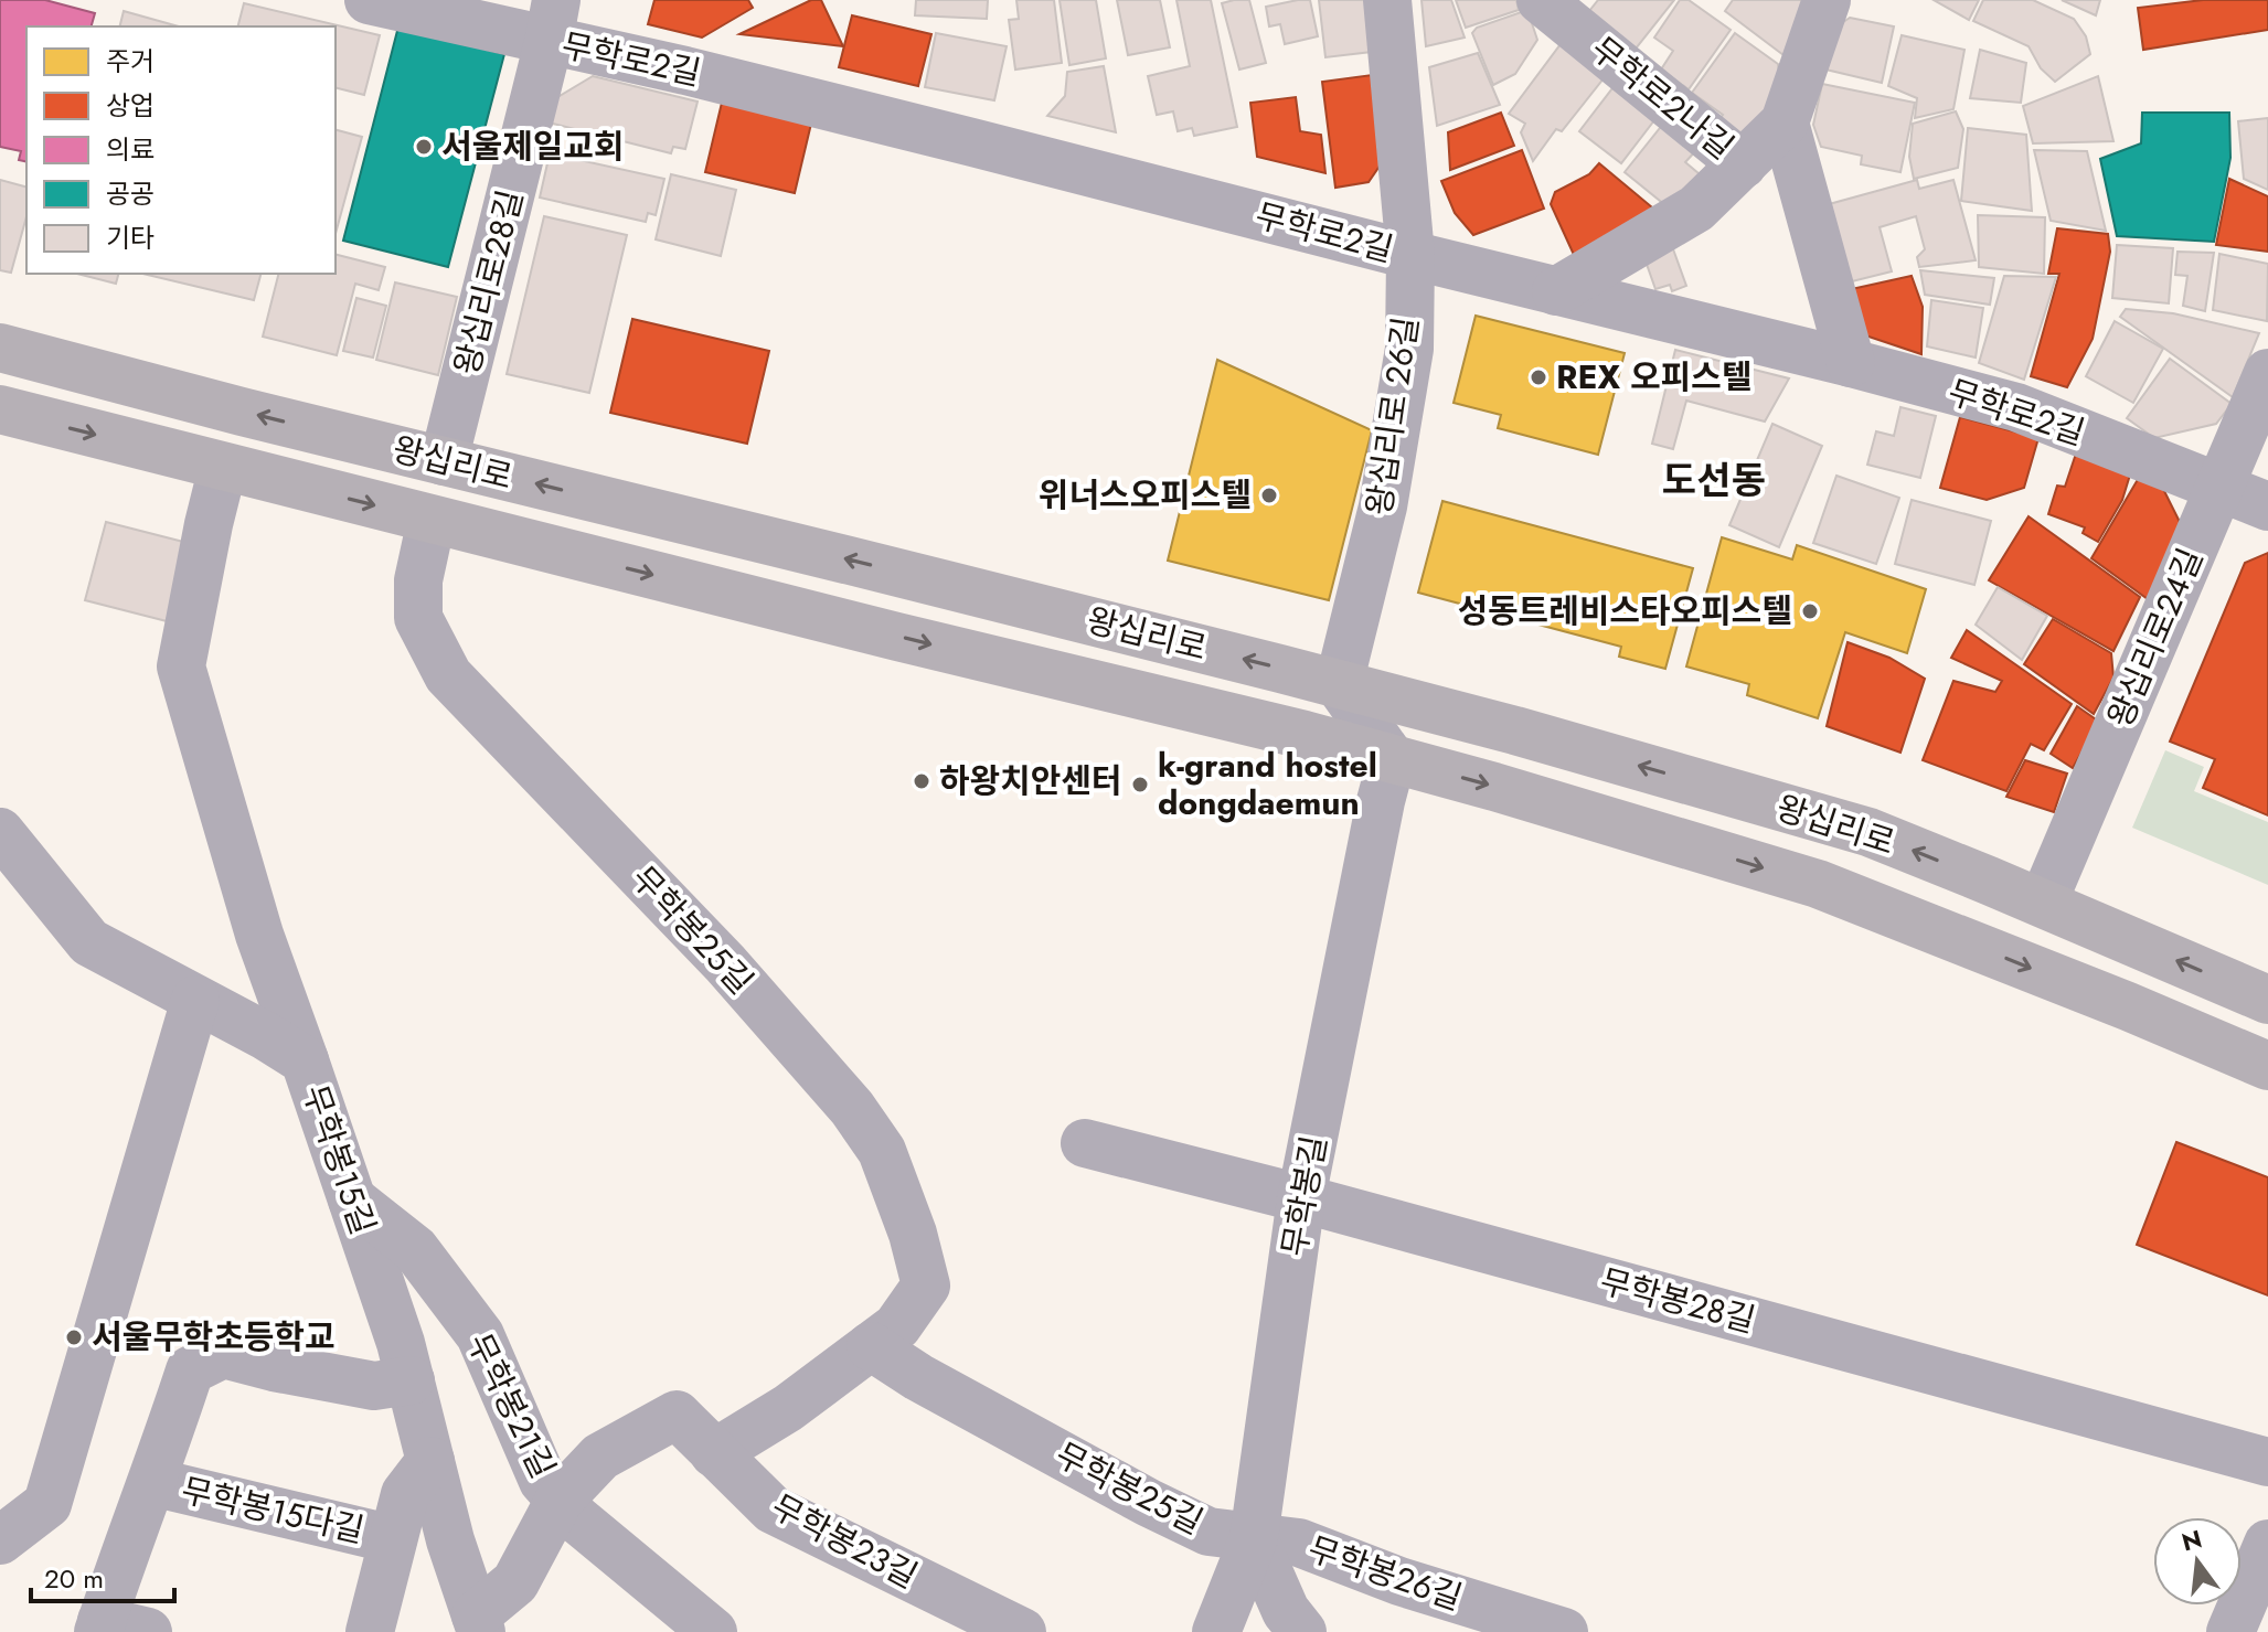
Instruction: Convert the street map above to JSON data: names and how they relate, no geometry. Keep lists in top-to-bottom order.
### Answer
{
  "streets": {
    "main road": ["왕십리로"],
    "street": [
      "무학로2길",
      "무학로2나길",
      "왕십리로28길",
      "왕십리로 26길",
      "왕십리로24길",
      "무학봉25길",
      "무학봉15길",
      "무학봉길",
      "무학봉28길",
      "무학봉21길",
      "무학봉15다길",
      "무학봉23길",
      "무학봉26길"
    ]
  },
  "crossings": [
    ["무학로2길", "무학로2나길"],
    ["무학로2길", "왕십리로28길"],
    ["무학로2길", "왕십리로 26길"],
    ["무학로2길", "왕십리로24길"],
    ["왕십리로28길", "왕십리로"],
    ["왕십리로 26길", "왕십리로"],
    ["왕십리로", "왕십리로24길"],
    ["왕십리로", "무학봉25길"],
    ["왕십리로", "무학봉길"],
    ["무학봉25길", "무학봉길"],
    ["무학봉25길", "무학봉23길"],
    ["무학봉25길", "무학봉26길"],
    ["무학봉15길", "무학봉21길"],
    ["무학봉15길", "무학봉15다길"],
    ["무학봉길", "무학봉28길"],
    ["무학봉길", "무학봉26길"],
    ["무학봉21길", "무학봉23길"]
  ],
  "districts": ["도선동"],
  "places": [
    "서울제일교회",
    "REX 오피스텔",
    "위너스오피스텔",
    "성동트레비스타오피스텔",
    "하왕치안센터",
    "k-grand hostel dongdaemun",
    "서울무학초등학교"
  ],
  "legend": [
    "주거",
    "상업",
    "의료",
    "공공",
    "기타"
  ],
  "scale_bar": "20 m",
  "north": "top"
}
